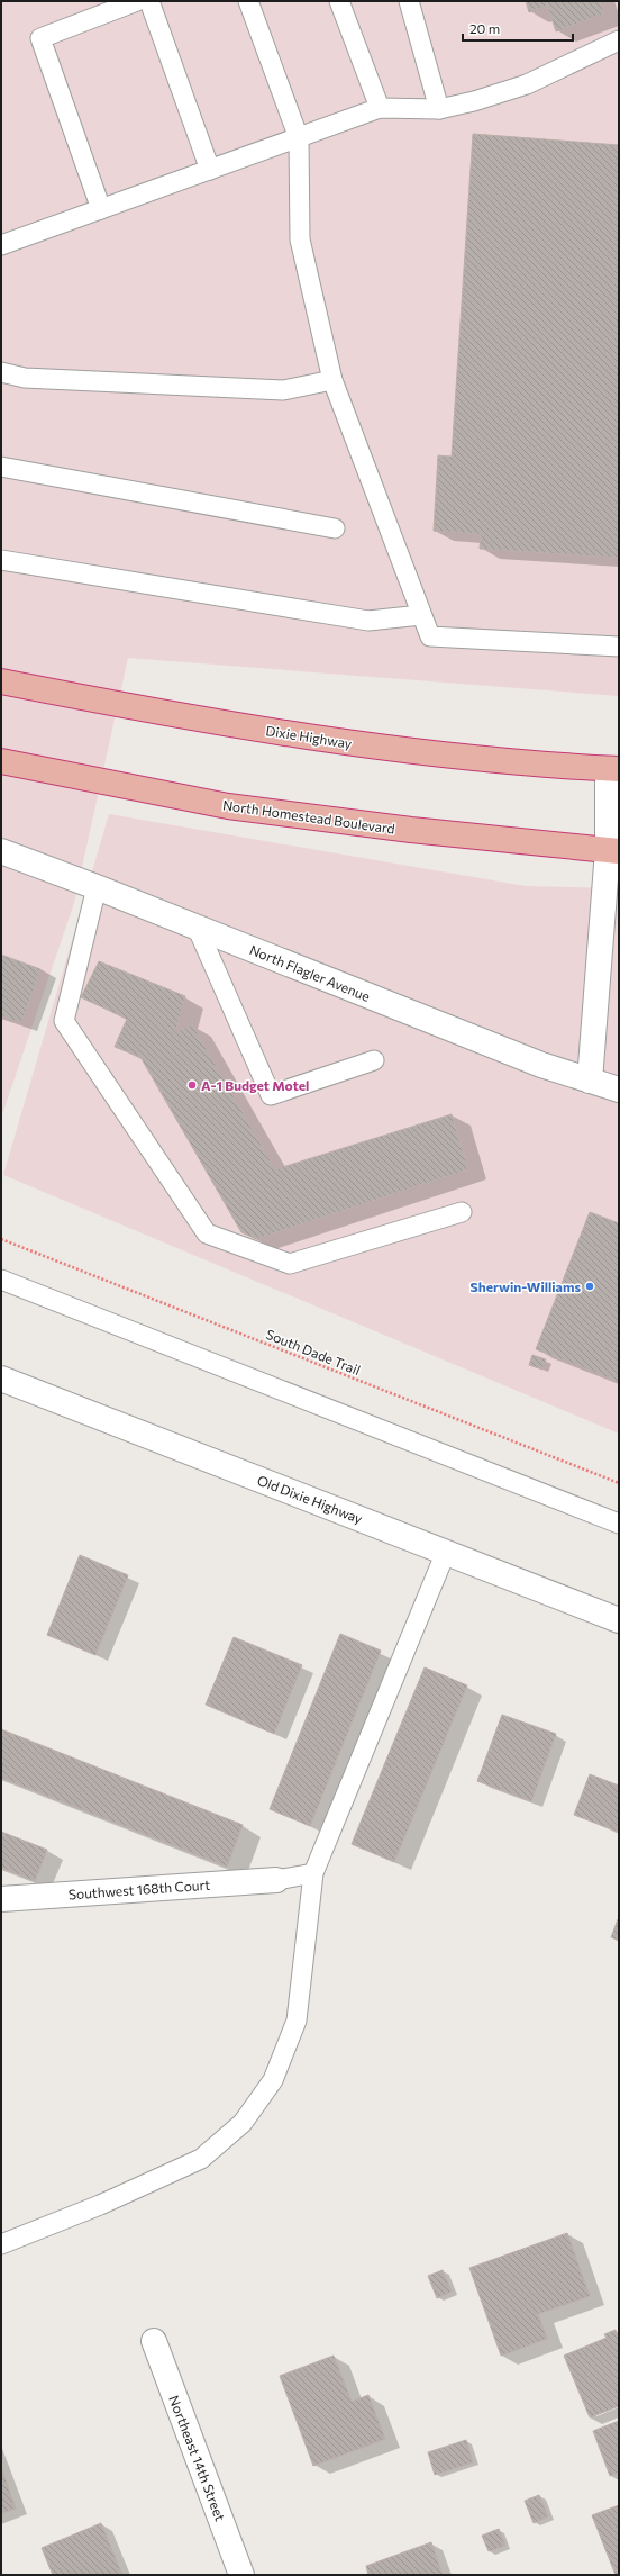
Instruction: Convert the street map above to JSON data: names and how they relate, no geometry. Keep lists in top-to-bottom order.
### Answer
{
  "streets": {
    "highway": ["Dixie Highway", "North Homestead Boulevard"],
    "street": [
      "North Flagler Avenue",
      "Old Dixie Highway",
      "Southwest 168th Court",
      "Northeast 14th Street"
    ],
    "path": ["South Dade Trail"]
  },
  "places": ["A-1 Budget Motel", "Sherwin-Williams"],
  "scale_bar": "20 m"
}
